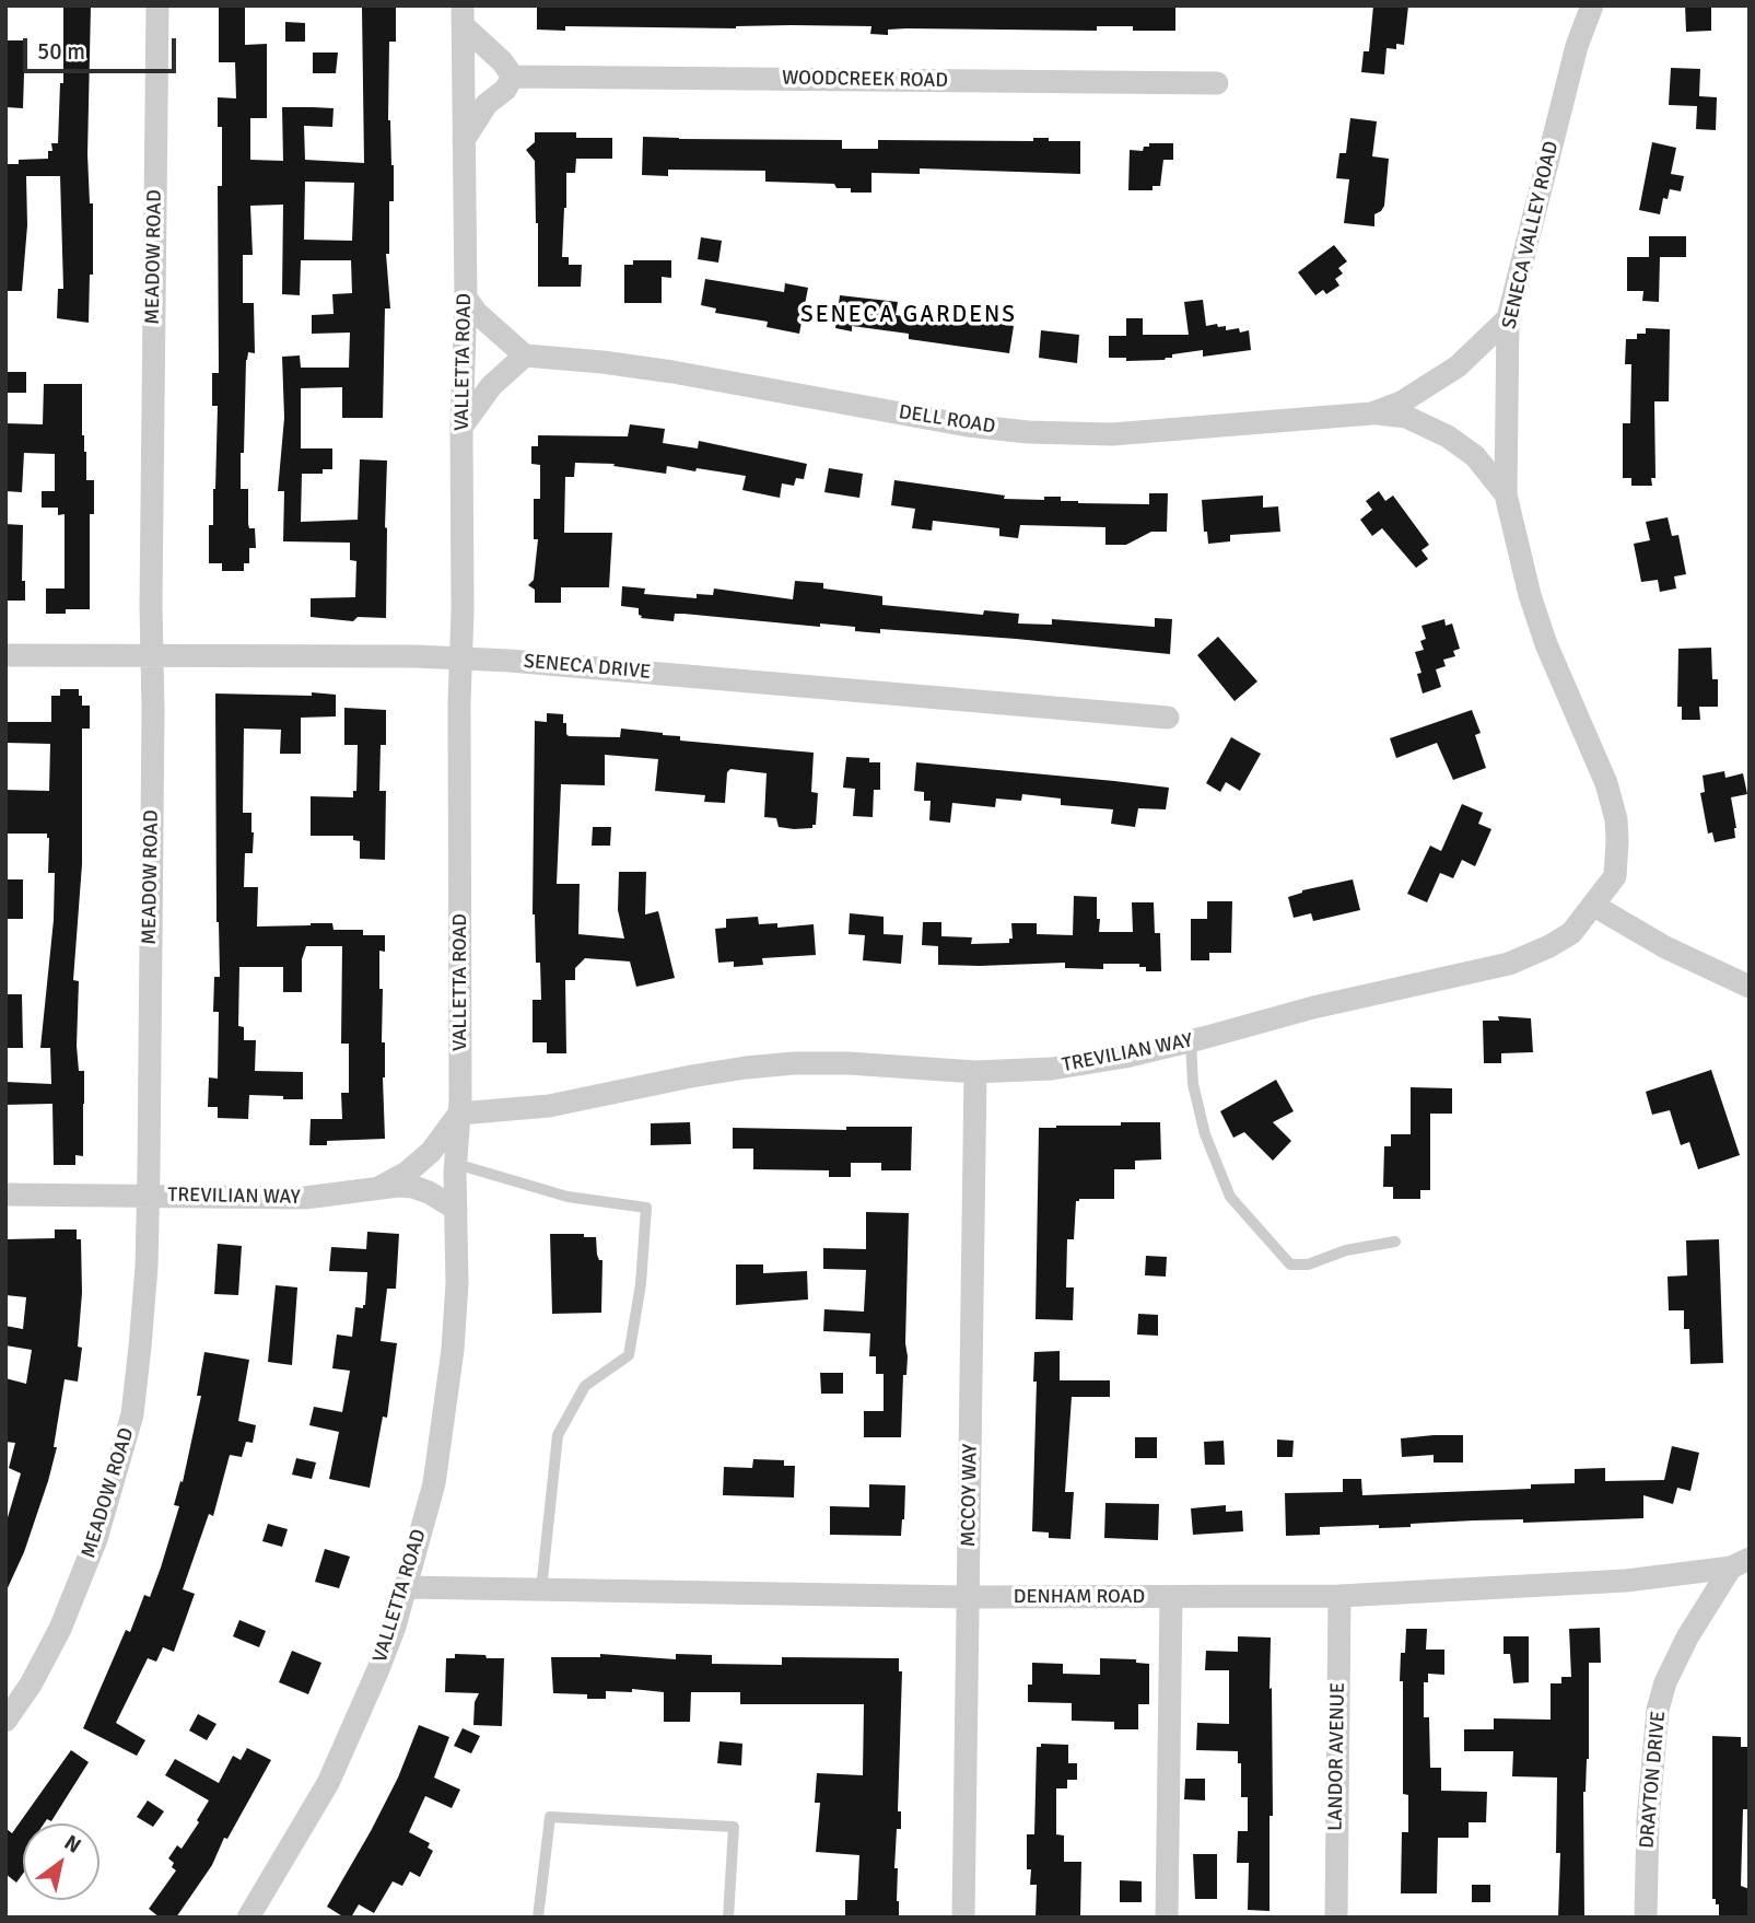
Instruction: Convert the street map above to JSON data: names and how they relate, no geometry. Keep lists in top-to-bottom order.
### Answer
{
  "streets": {
    "street": [
      "WOODCREEK ROAD",
      "SENECA VALLEY ROAD",
      "MEADOW ROAD",
      "VALLETTA ROAD",
      "DELL ROAD",
      "SENECA DRIVE",
      "TREVILIAN WAY",
      "MCCOY WAY",
      "DENHAM ROAD",
      "LANDOR AVENUE",
      "DRAYTON DRIVE"
    ]
  },
  "crossings": [
    ["SENECA VALLEY ROAD", "DELL ROAD"],
    ["SENECA VALLEY ROAD", "TREVILIAN WAY"],
    ["MEADOW ROAD", "SENECA DRIVE"],
    ["MEADOW ROAD", "TREVILIAN WAY"],
    ["VALLETTA ROAD", "SENECA DRIVE"],
    ["VALLETTA ROAD", "TREVILIAN WAY"],
    ["VALLETTA ROAD", "DENHAM ROAD"],
    ["TREVILIAN WAY", "MCCOY WAY"],
    ["MCCOY WAY", "DENHAM ROAD"],
    ["DENHAM ROAD", "LANDOR AVENUE"],
    ["DENHAM ROAD", "DRAYTON DRIVE"]
  ],
  "districts": ["SENECA GARDENS"],
  "scale_bar": "50 m",
  "north": "top right"
}
